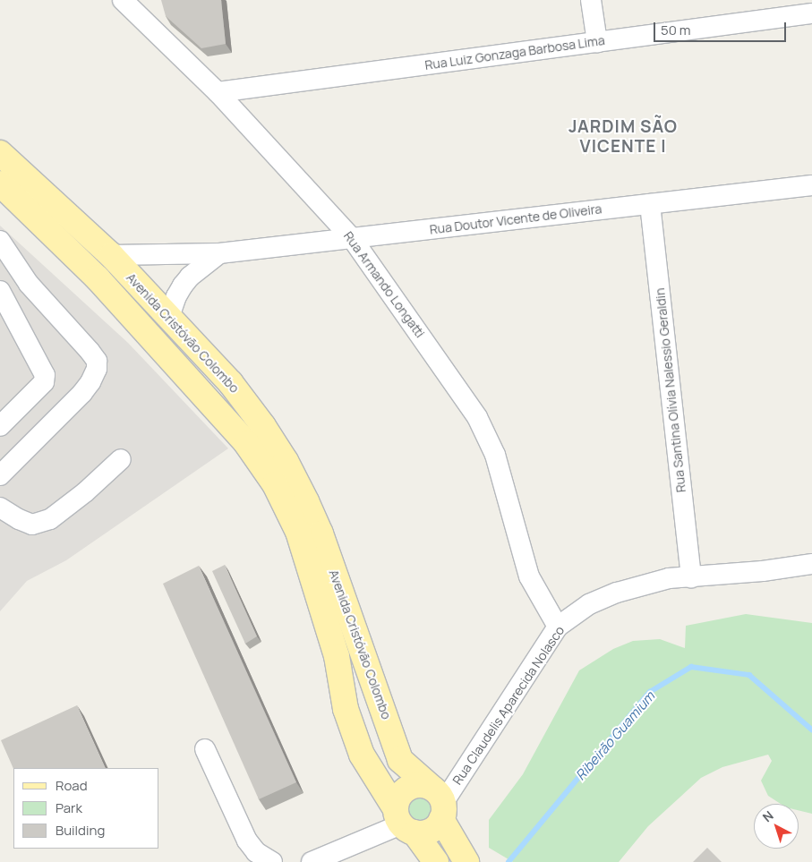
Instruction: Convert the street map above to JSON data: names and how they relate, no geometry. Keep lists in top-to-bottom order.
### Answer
{
  "streets": {
    "main road": ["Avenida Cristóvão Colombo"],
    "street": [
      "Rua Luiz Gonzaga Barbosa Lima",
      "Rua Doutor Vicente de Oliveira",
      "Rua Armando Longatti",
      "Rua Santina Olívia Nalessio Geraldin",
      "Rua Claudelis Aparecida Nolasco"
    ]
  },
  "crossings": [
    ["Rua Luiz Gonzaga Barbosa Lima", "Rua Armando Longatti"],
    ["Rua Doutor Vicente de Oliveira", "Rua Armando Longatti"],
    ["Rua Doutor Vicente de Oliveira", "Avenida Cristóvão Colombo"],
    ["Rua Doutor Vicente de Oliveira", "Rua Santina Olívia Nalessio Geraldin"],
    ["Rua Armando Longatti", "Rua Claudelis Aparecida Nolasco"],
    ["Avenida Cristóvão Colombo", "Rua Claudelis Aparecida Nolasco"],
    ["Rua Santina Olívia Nalessio Geraldin", "Rua Claudelis Aparecida Nolasco"]
  ],
  "districts": ["JARDIM SÃO VICENTE I"],
  "water": ["Ribeirão Guamium"],
  "legend": ["Road", "Park", "Building"],
  "scale_bar": "50 m",
  "north": "top left"
}
